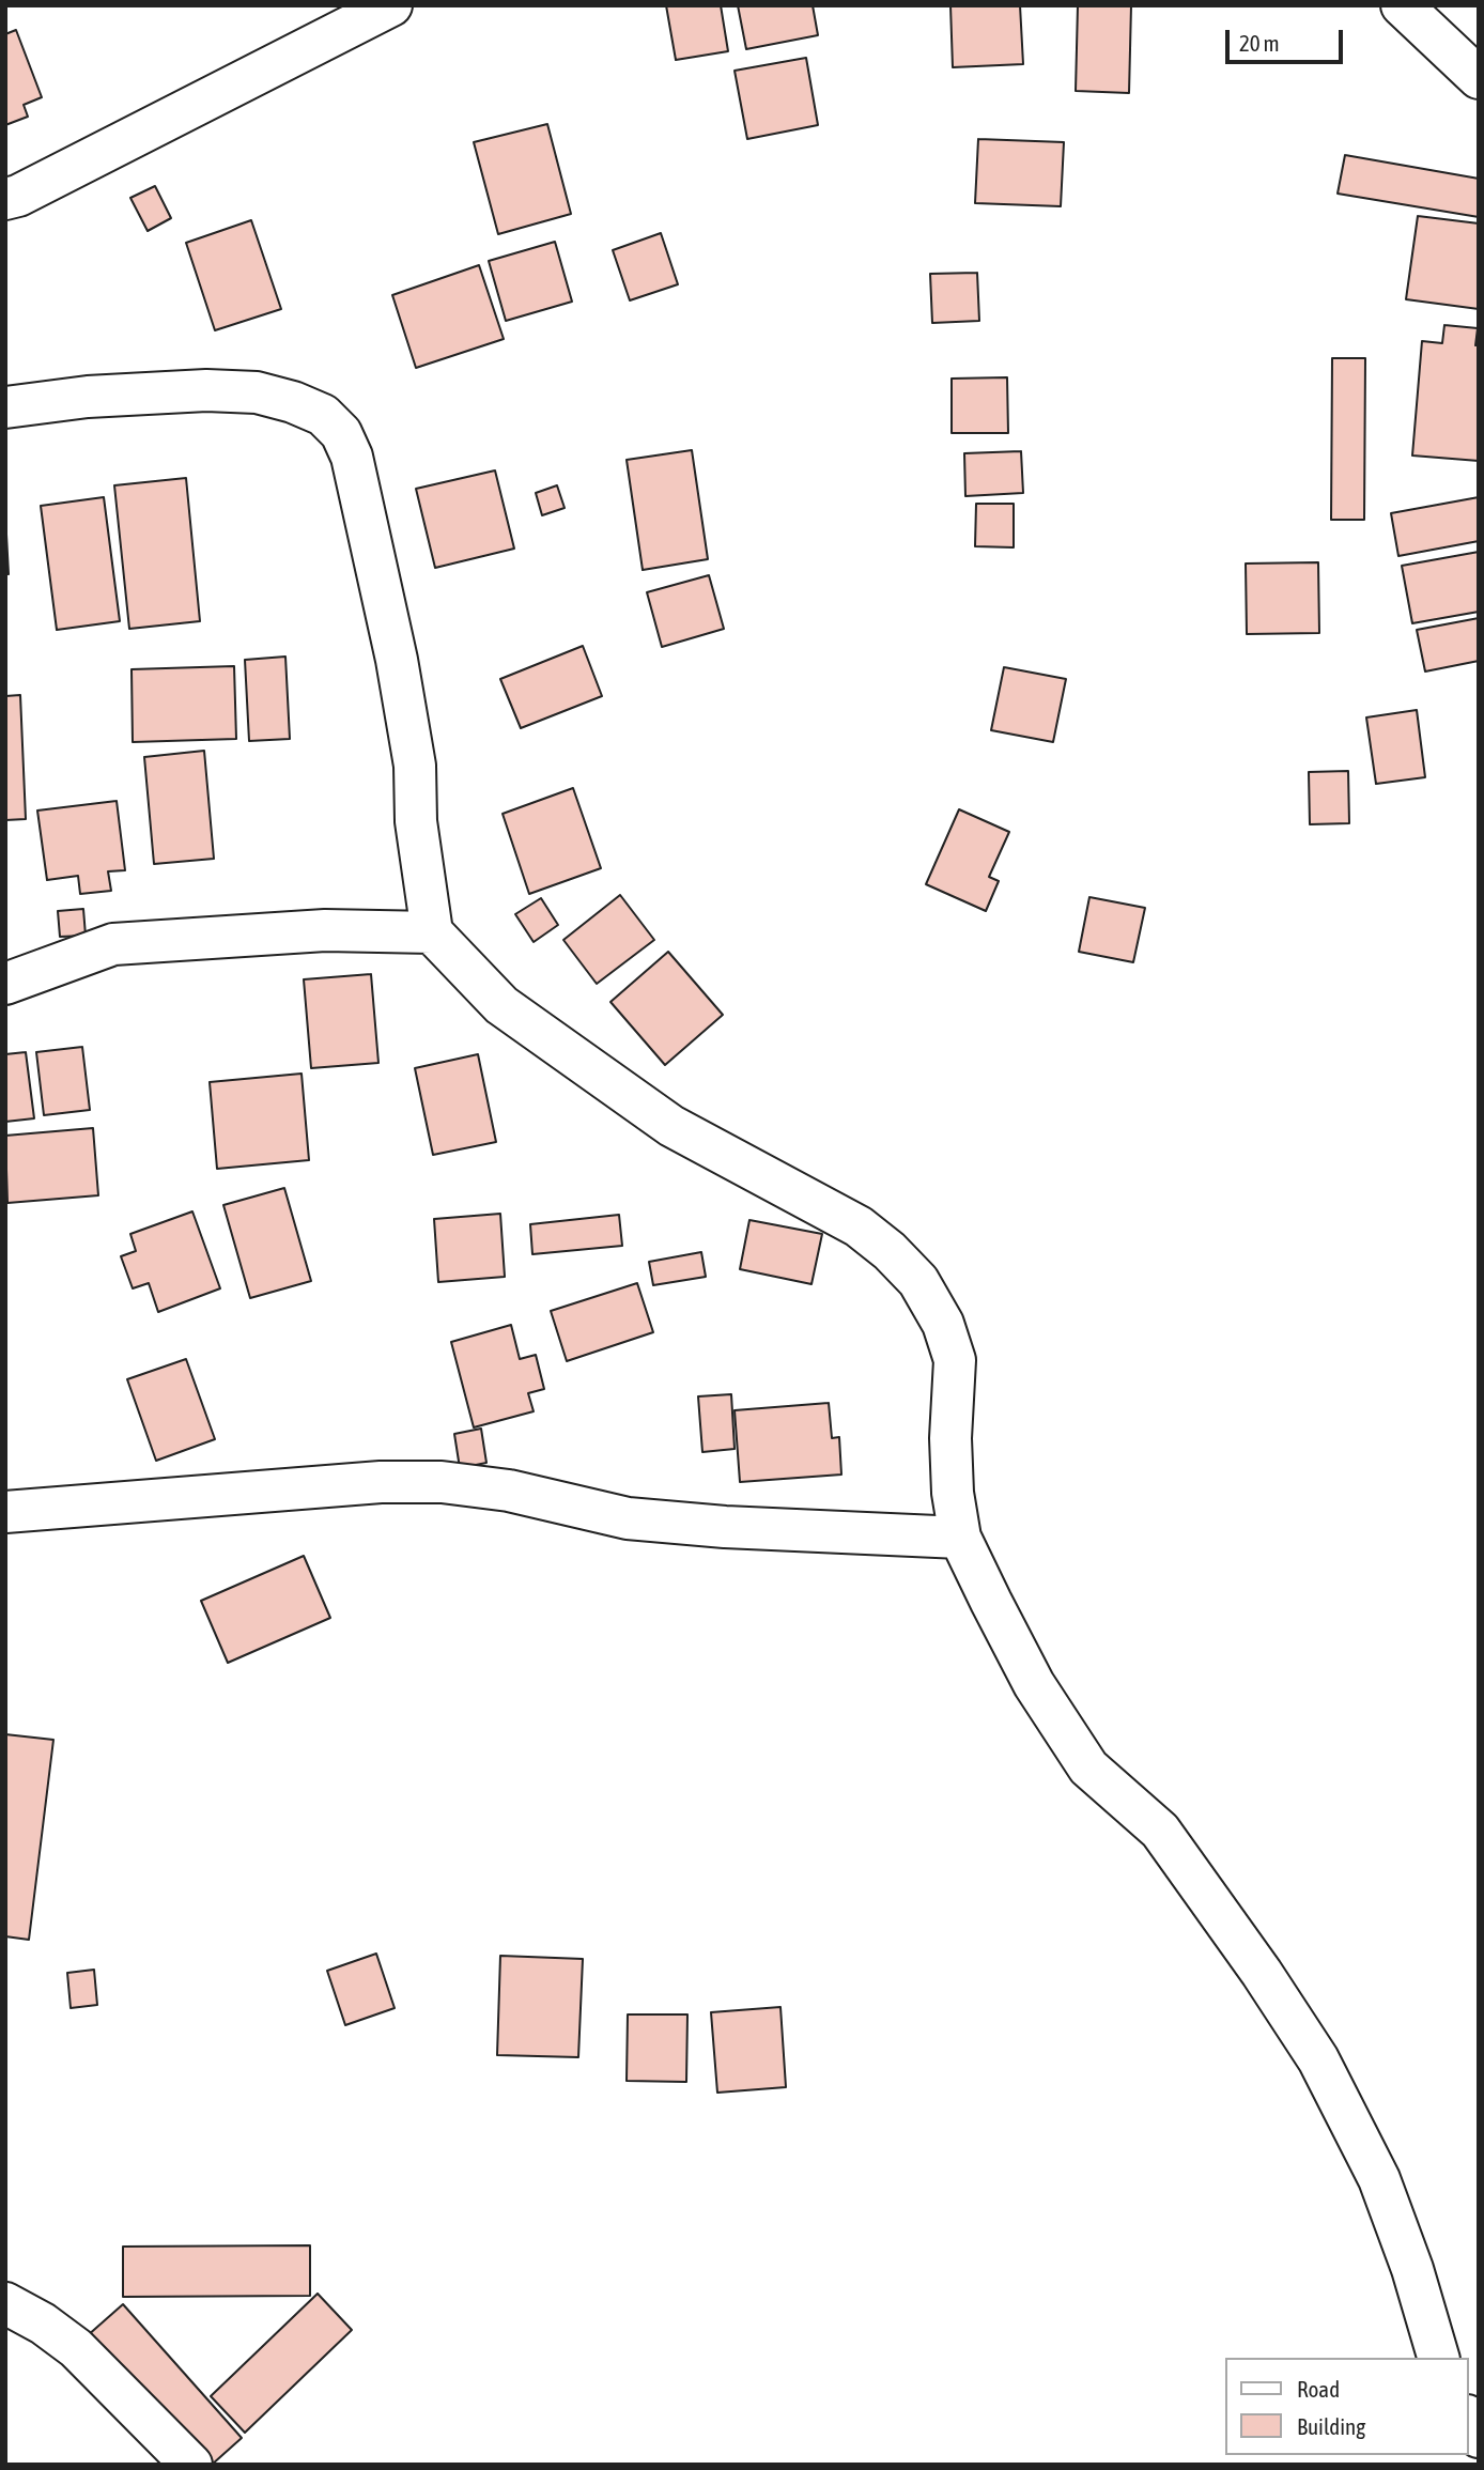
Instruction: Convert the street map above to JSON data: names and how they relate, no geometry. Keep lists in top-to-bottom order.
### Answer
{
  "legend": ["Road", "Building"],
  "scale_bar": "20 m"
}
